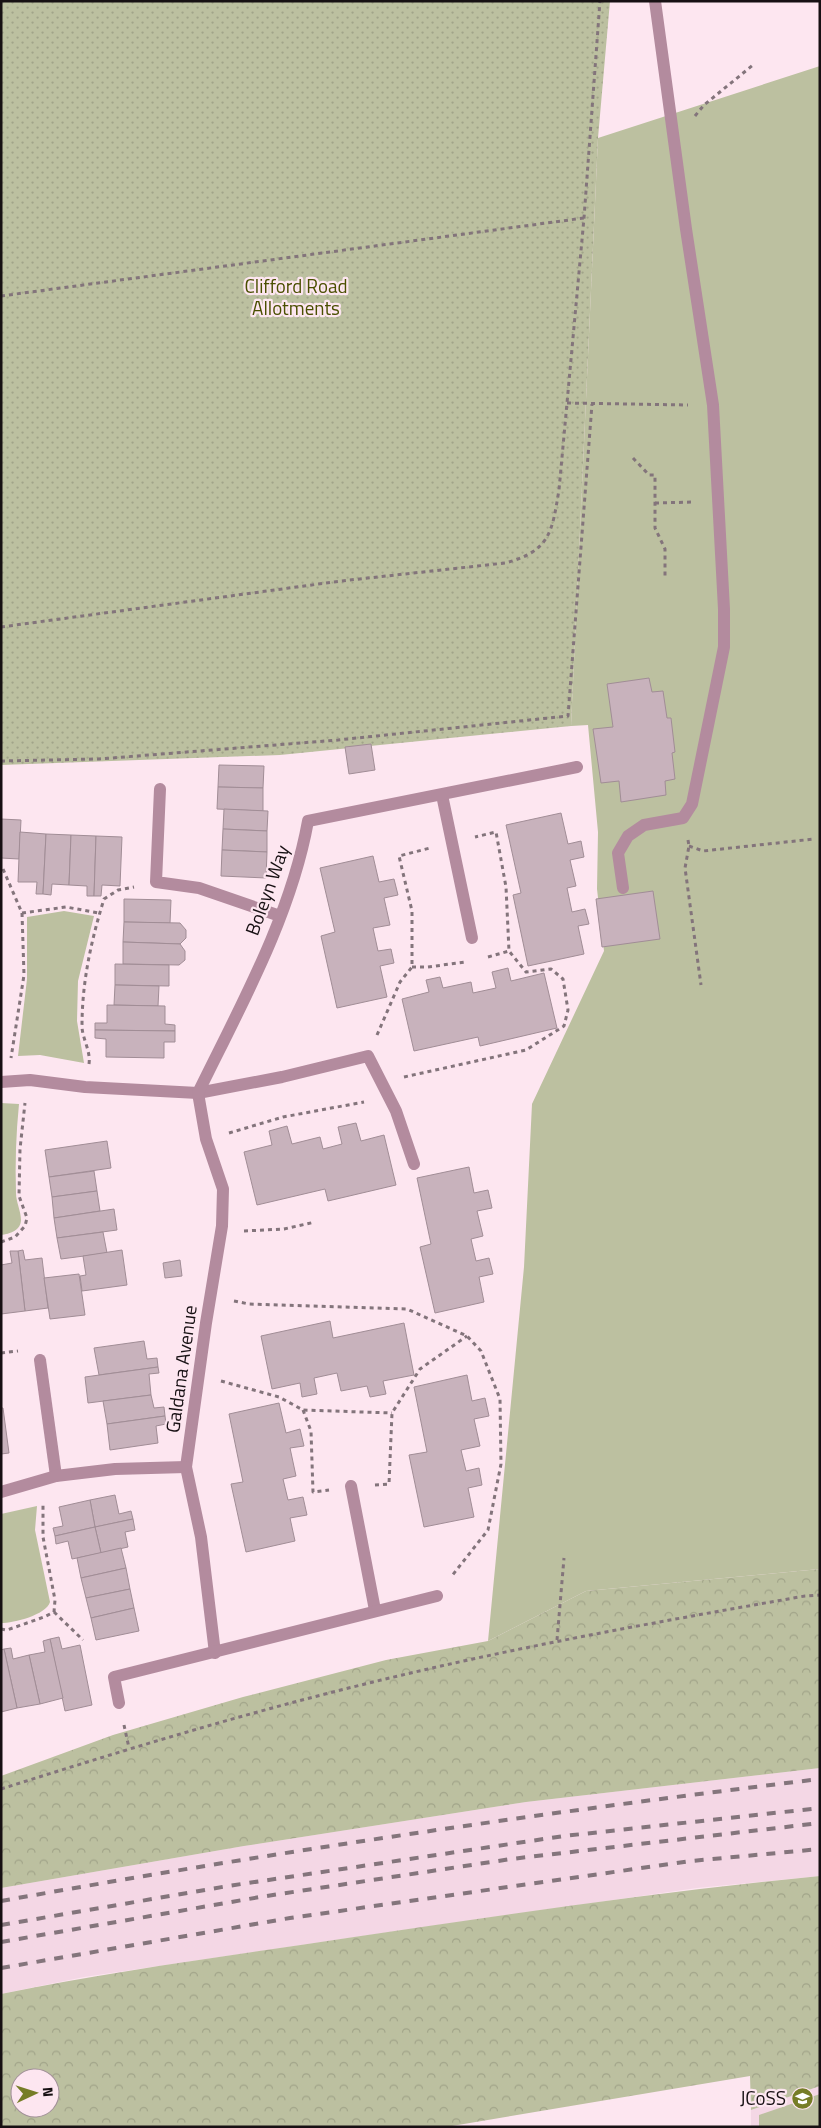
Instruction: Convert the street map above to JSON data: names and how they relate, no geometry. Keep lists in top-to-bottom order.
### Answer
{
  "streets": {
    "street": ["Boleyn Way", "Galdana Avenue"]
  },
  "crossings": [
    ["Boleyn Way", "Galdana Avenue"]
  ],
  "parks": ["Clifford Road Allotments"],
  "places": {
    "school or university": ["JCoSS"]
  },
  "north": "right"
}
